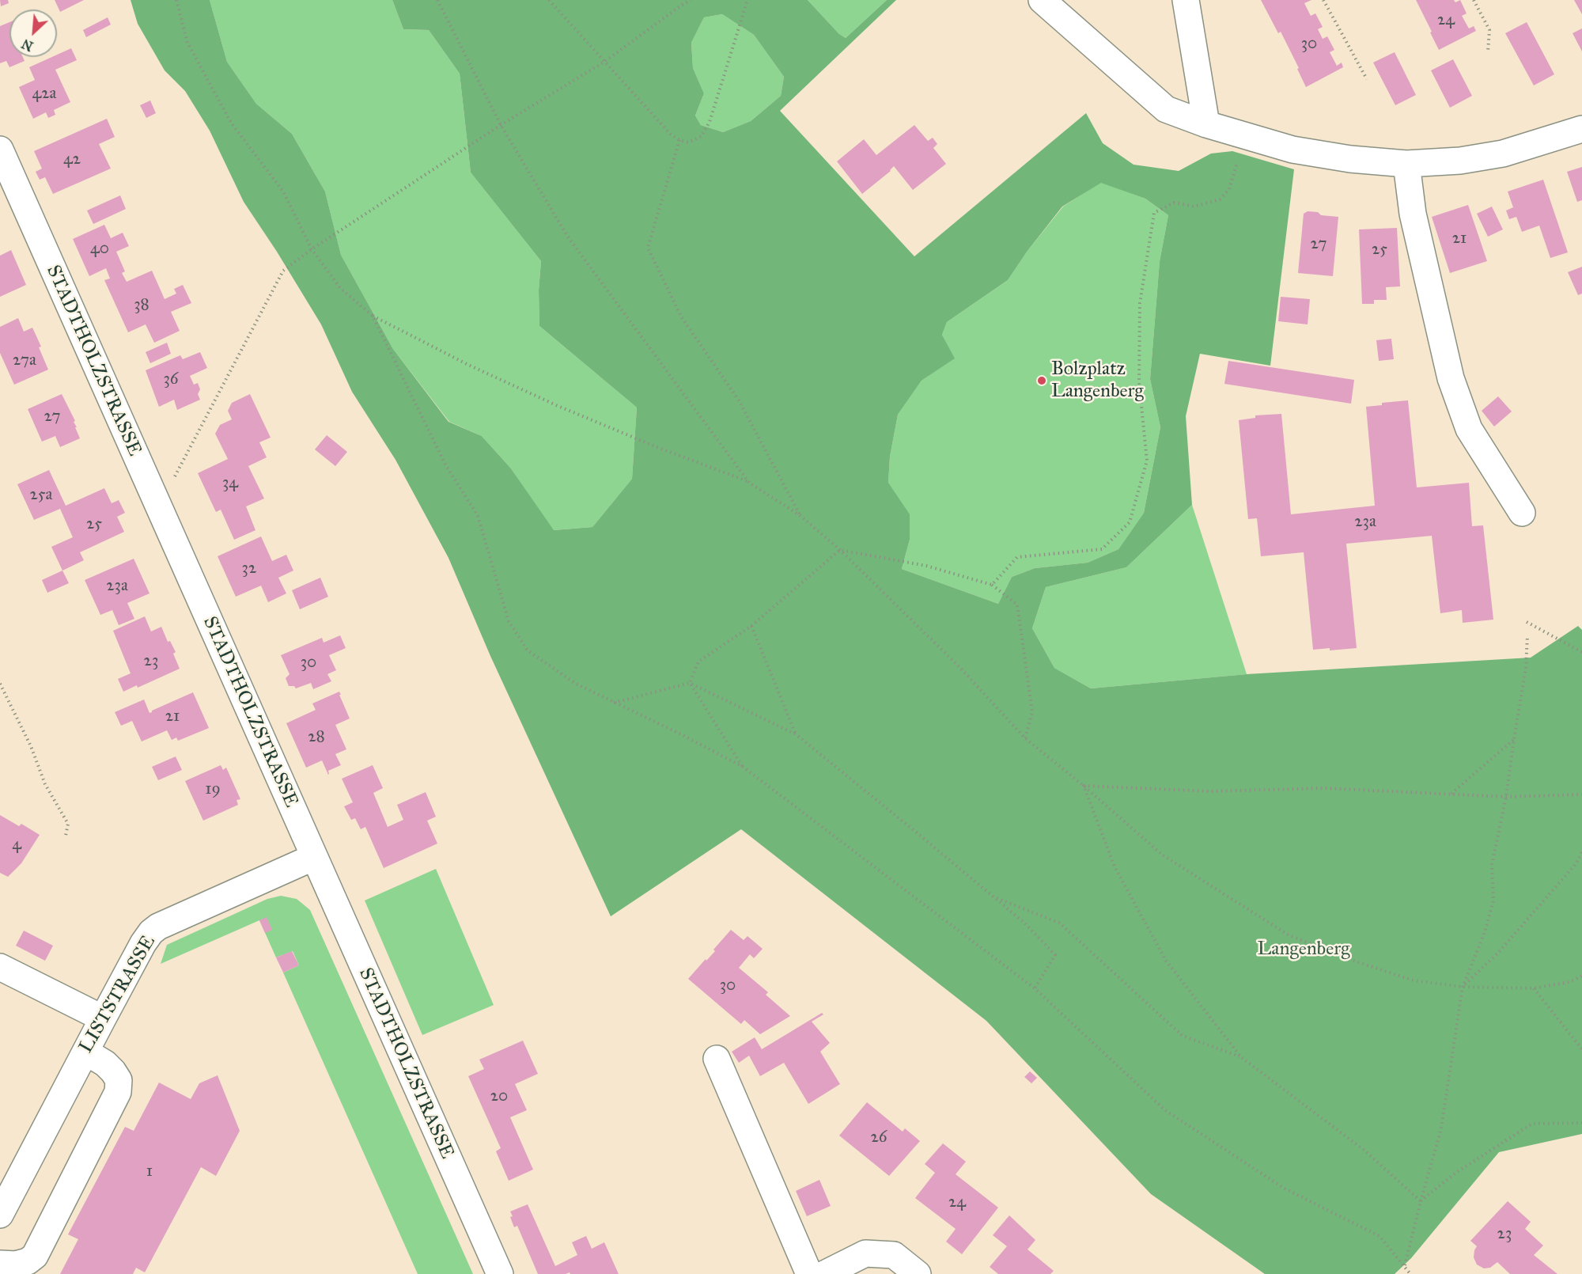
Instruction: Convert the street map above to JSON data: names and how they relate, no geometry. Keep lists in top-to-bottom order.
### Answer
{
  "streets": {
    "street": ["STADTHOLZSTRASSE", "LISTSTRASSE"]
  },
  "crossings": [
    ["STADTHOLZSTRASSE", "LISTSTRASSE"]
  ],
  "parks": ["Langenberg"],
  "places": ["Bolzplatz Langenberg"],
  "house_numbers": [
    "24",
    "30",
    "42a",
    "42",
    "21",
    "27",
    "40",
    "25",
    "38",
    "27a",
    "36",
    "27",
    "34",
    "25a",
    "23a",
    "25",
    "32",
    "23a",
    "23",
    "30",
    "21",
    "28",
    "19",
    "4",
    "30",
    "20",
    "26",
    "1",
    "24",
    "23"
  ],
  "north": "bottom left"
}
